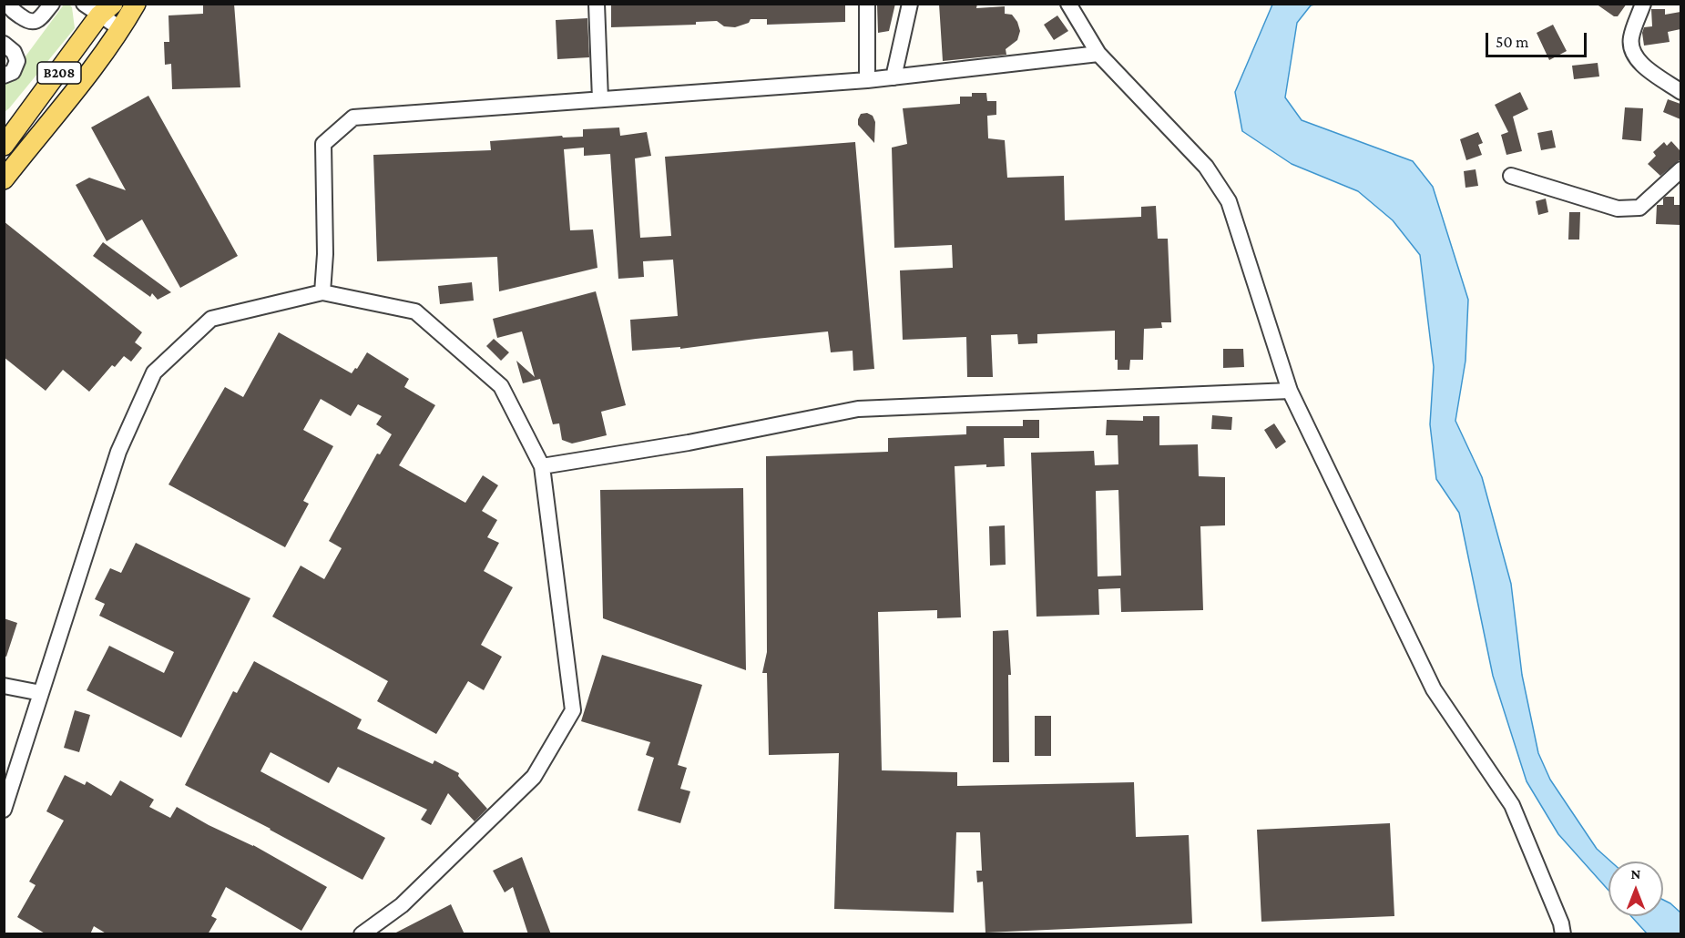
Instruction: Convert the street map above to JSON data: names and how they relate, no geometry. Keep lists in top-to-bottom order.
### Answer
{
  "streets": {
    "main road": ["B208"]
  },
  "scale_bar": "50 m",
  "north": "top"
}
